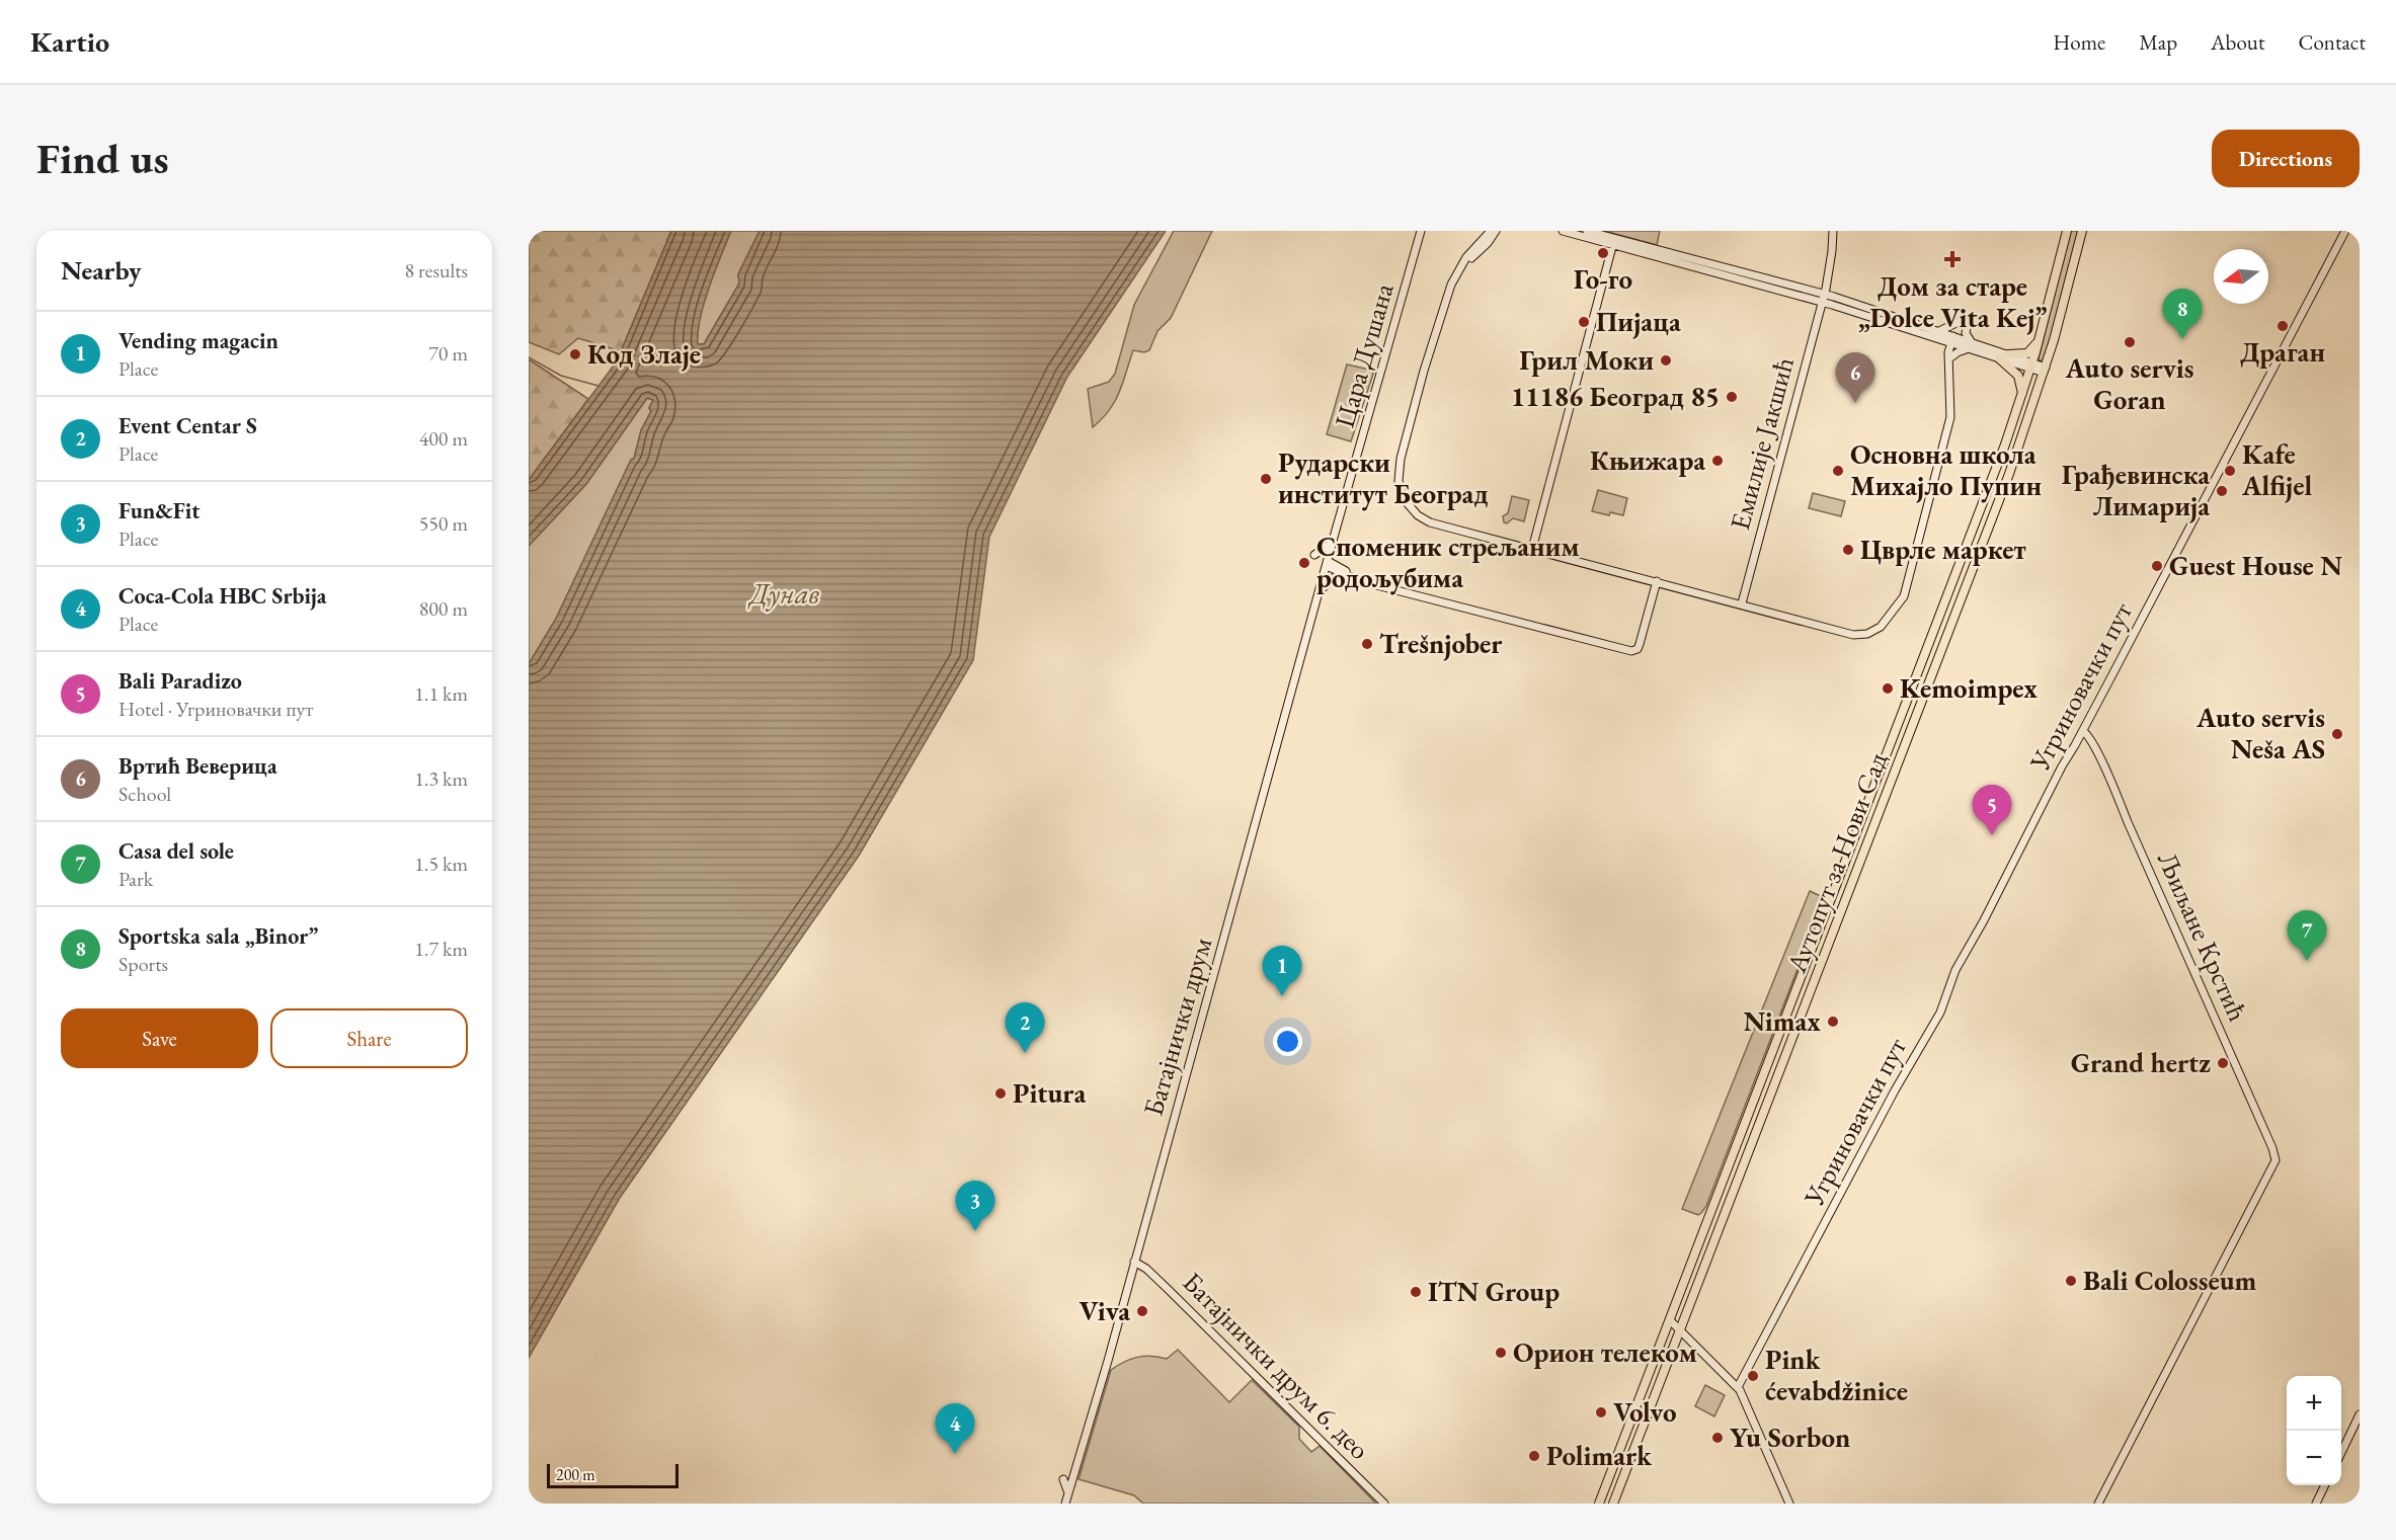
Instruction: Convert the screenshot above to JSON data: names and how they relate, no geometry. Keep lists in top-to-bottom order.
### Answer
{
  "streets": {
    "main road": ["Аутопут за Нови Сад"],
    "street": [
      "Цара Душана",
      "Емилије Јакшић",
      "Угриновачки пут",
      "Љиљане Крстић",
      "Батајнички друм",
      "Батајнички друм 6. део"
    ]
  },
  "crossings": [
    ["Цара Душана", "Батајнички друм"],
    ["Угриновачки пут", "Љиљане Крстић"],
    ["Батајнички друм", "Батајнички друм 6. део"]
  ],
  "water": ["Дунав"],
  "places": {
    "other": [
      "Го-го",
      "Пијаца",
      "Драган",
      "Auto servis Goran",
      "Код Злаје",
      "Грил Моки",
      "11186 Београд 85",
      "Књижара",
      "Основна школа Михајло Пупин",
      "Kafe Alfijel",
      "Рударски институт Београд",
      "Грађевинска Лимарија",
      "Цврле маркет",
      "Споменик стрељаним родољубима",
      "Guest House N",
      "Trešnjober",
      "Kemoimpex",
      "Auto servis Neša AS",
      "Nimax",
      "Grand hertz",
      "Pitura",
      "Bali Colosseum",
      "ITN Group",
      "Viva",
      "Орион телеком",
      "Pink ćevabdžinice",
      "Volvo",
      "Yu Sorbon",
      "Polimark"
    ],
    "health": ["Дом за старе „Dolce Vita Kej”"]
  },
  "scale_bar": "200 m",
  "north": "left",
  "page": {
    "header": "Kartio",
    "nav": [
      "Home",
      "Map",
      "About",
      "Contact"
    ],
    "buttons": [
      "Directions",
      ["Save", "Share"]
    ],
    "title": "Find us",
    "heading": ["Nearby", "8 results"],
    "pins": [
      "8",
      "6",
      "5",
      "7",
      "1",
      "2",
      "3",
      "4"
    ],
    "list": [
      {
        "mark": "1",
        "name": "Vending magacin",
        "note": "Place",
        "value": "70 m"
      },
      {
        "mark": "2",
        "name": "Event Centar S",
        "note": "Place",
        "value": "400 m"
      },
      {
        "mark": "3",
        "name": "Fun&Fit",
        "note": "Place",
        "value": "550 m"
      },
      {
        "mark": "4",
        "name": "Coca-Cola HBC Srbija",
        "note": "Place",
        "value": "800 m"
      },
      {
        "mark": "5",
        "name": "Bali Paradizo",
        "note": "Hotel · Угриновачки пут",
        "value": "1.1 km"
      },
      {
        "mark": "6",
        "name": "Вртић Веверица",
        "note": "School",
        "value": "1.3 km"
      },
      {
        "mark": "7",
        "name": "Casa del sole",
        "note": "Park",
        "value": "1.5 km"
      },
      {
        "mark": "8",
        "name": "Sportska sala „Binor”",
        "note": "Sports",
        "value": "1.7 km"
      }
    ],
    "map_buttons": ["+", "−"],
    "scale": "200 m"
  }
}
